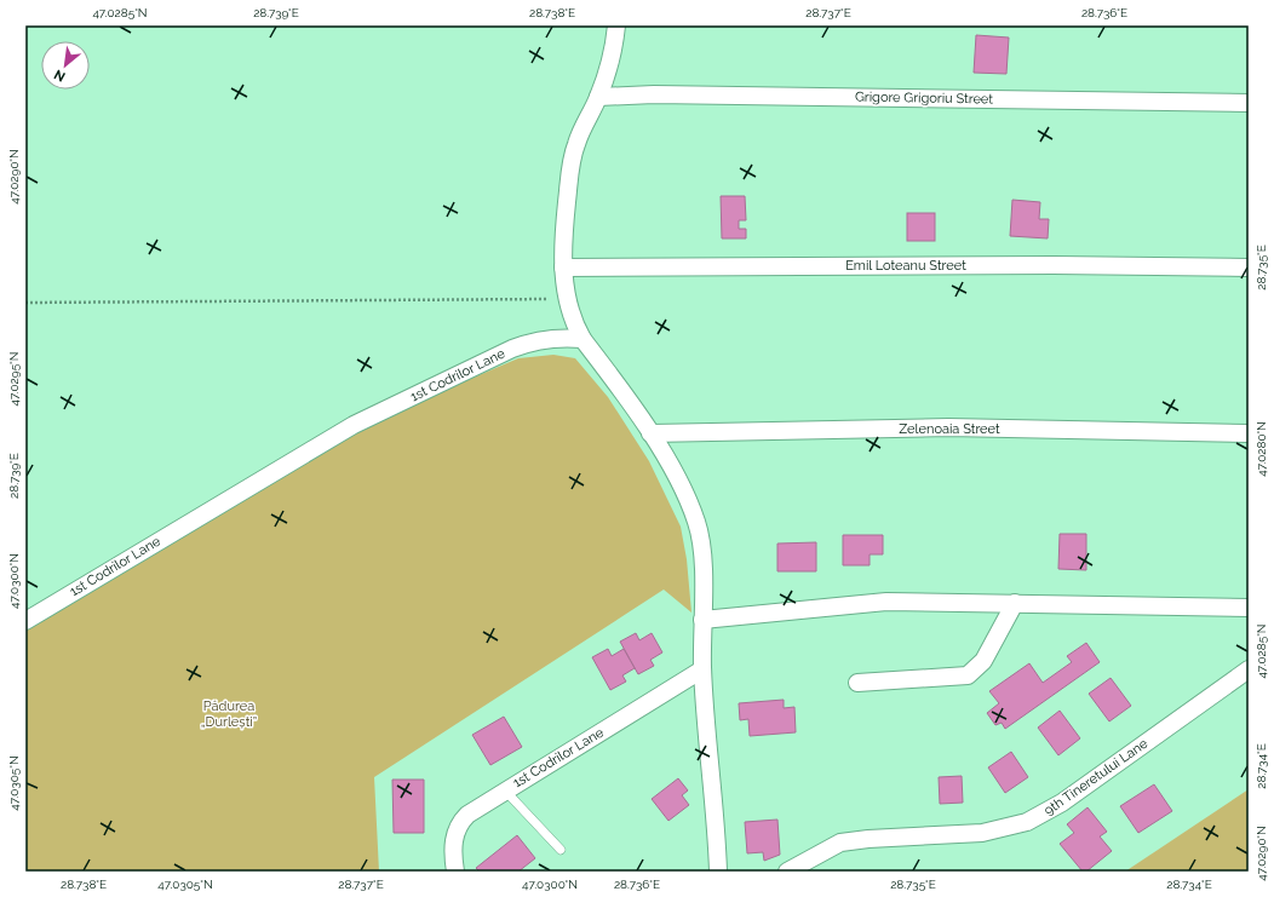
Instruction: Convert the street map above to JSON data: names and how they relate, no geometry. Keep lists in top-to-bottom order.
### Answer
{
  "streets": {
    "street": [
      "Grigore Grigoriu Street",
      "Emil Loteanu Street",
      "1st Codrilor Lane",
      "Zelenoaia Street",
      "9th Tineretului Lane"
    ]
  },
  "parks": ["Pădurea „Durlești”"],
  "north": "bottom left",
  "coordinates": [
    "47.0285°N",
    "28.739°E",
    "28.738°E",
    "28.737°E",
    "28.736°E",
    "47.0290°N",
    "28.735°E",
    "47.0295°N",
    "47.0280°N",
    "47.0300°N",
    "28.734°E",
    "47.0305°N"
  ]
}
